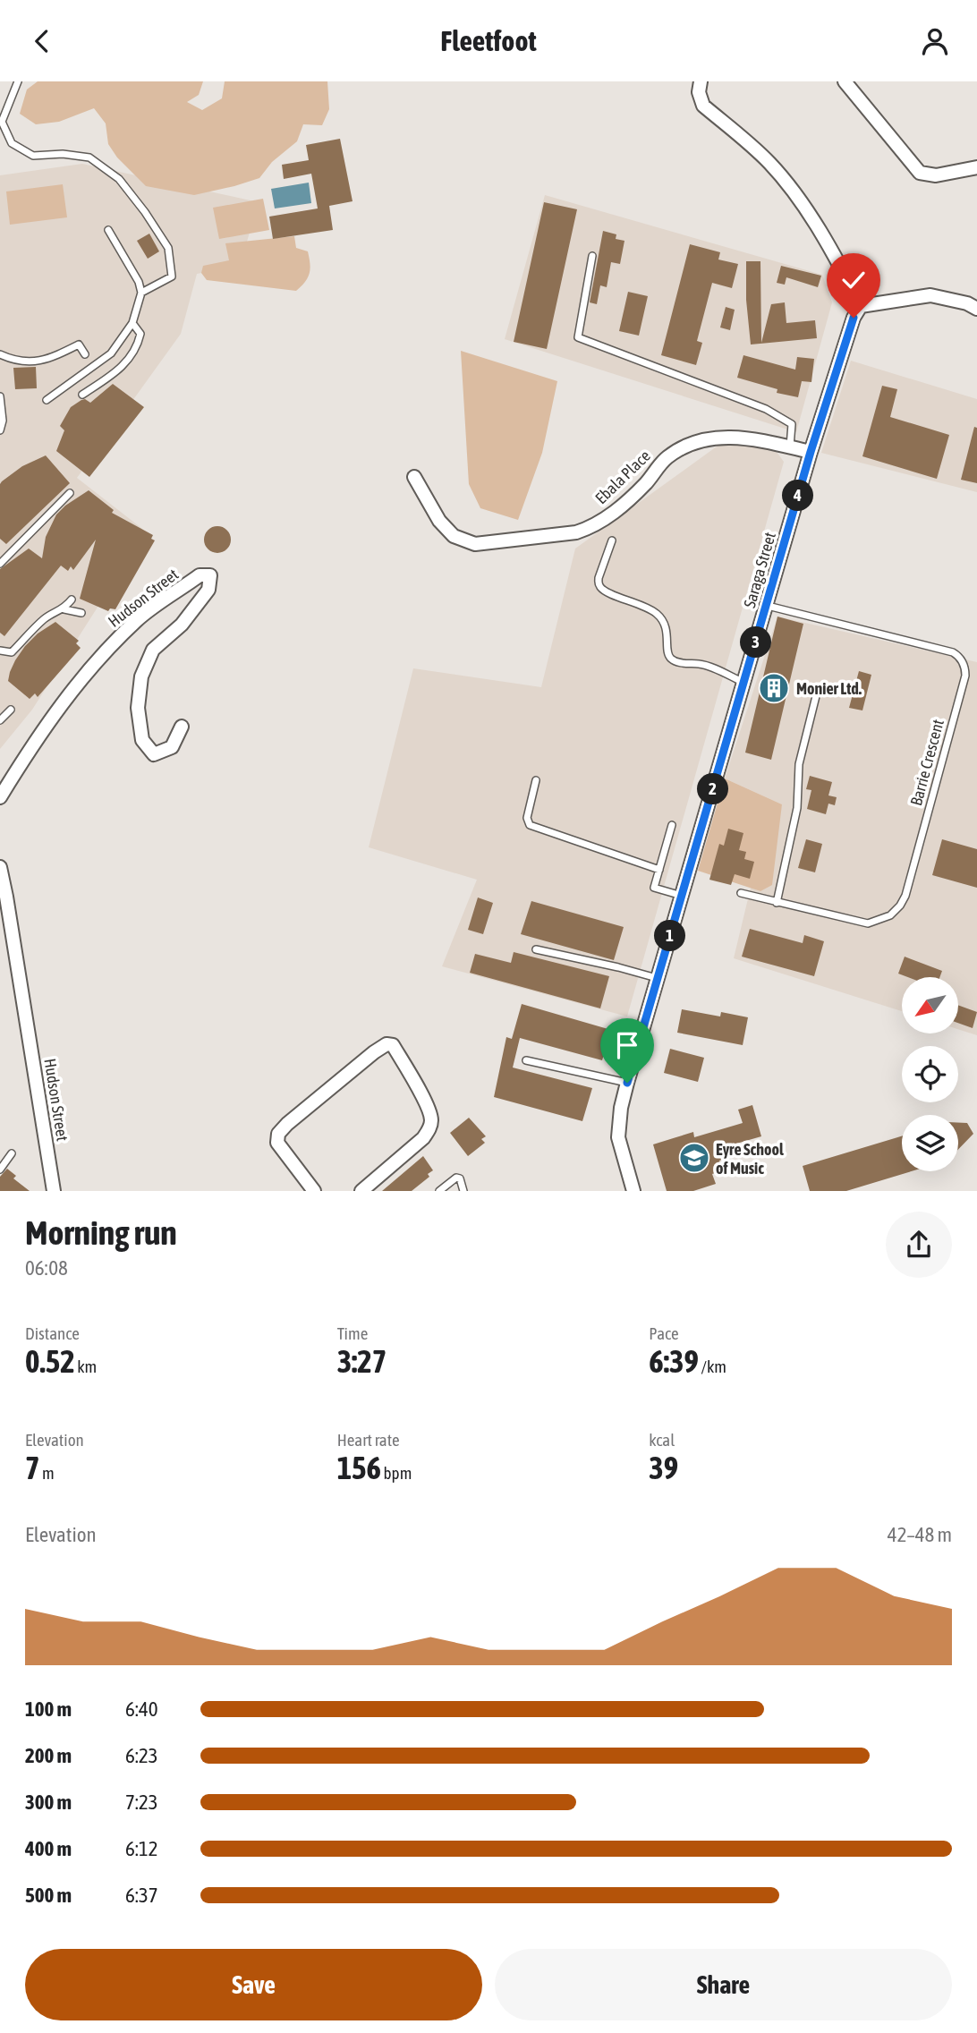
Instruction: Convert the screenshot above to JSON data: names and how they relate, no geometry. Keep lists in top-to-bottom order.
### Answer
{
  "streets": {
    "street": ["Ebala Place", "Saraga Street", "Hudson Street"],
    "lane": ["Barrie Crescent"]
  },
  "crossings": [
    ["Ebala Place", "Saraga Street"],
    ["Saraga Street", "Barrie Crescent"]
  ],
  "places": {
    "building": ["Monier Ltd."],
    "school or university": ["Eyre School of Music"]
  },
  "north": "bottom left",
  "page": {
    "header": "Fleetfoot",
    "pins": [
      "4",
      "3",
      "2",
      "1"
    ],
    "heading": ["Morning run", "06:08"],
    "stats": [
      ["Distance", "0.52 km"],
      ["Time", "3:27"],
      ["Pace", "6:39 /km"],
      ["Elevation", "7 m"],
      ["Heart rate", "156 bpm"],
      ["kcal", "39"]
    ],
    "chart": ["Elevation", "42–48 m"],
    "list": [
      {
        "name": "100 m",
        "note": "6:40"
      },
      {
        "name": "200 m",
        "note": "6:23"
      },
      {
        "name": "300 m",
        "note": "7:23"
      },
      {
        "name": "400 m",
        "note": "6:12"
      },
      {
        "name": "500 m",
        "note": "6:37"
      }
    ],
    "buttons": ["Save", "Share"]
  }
}
